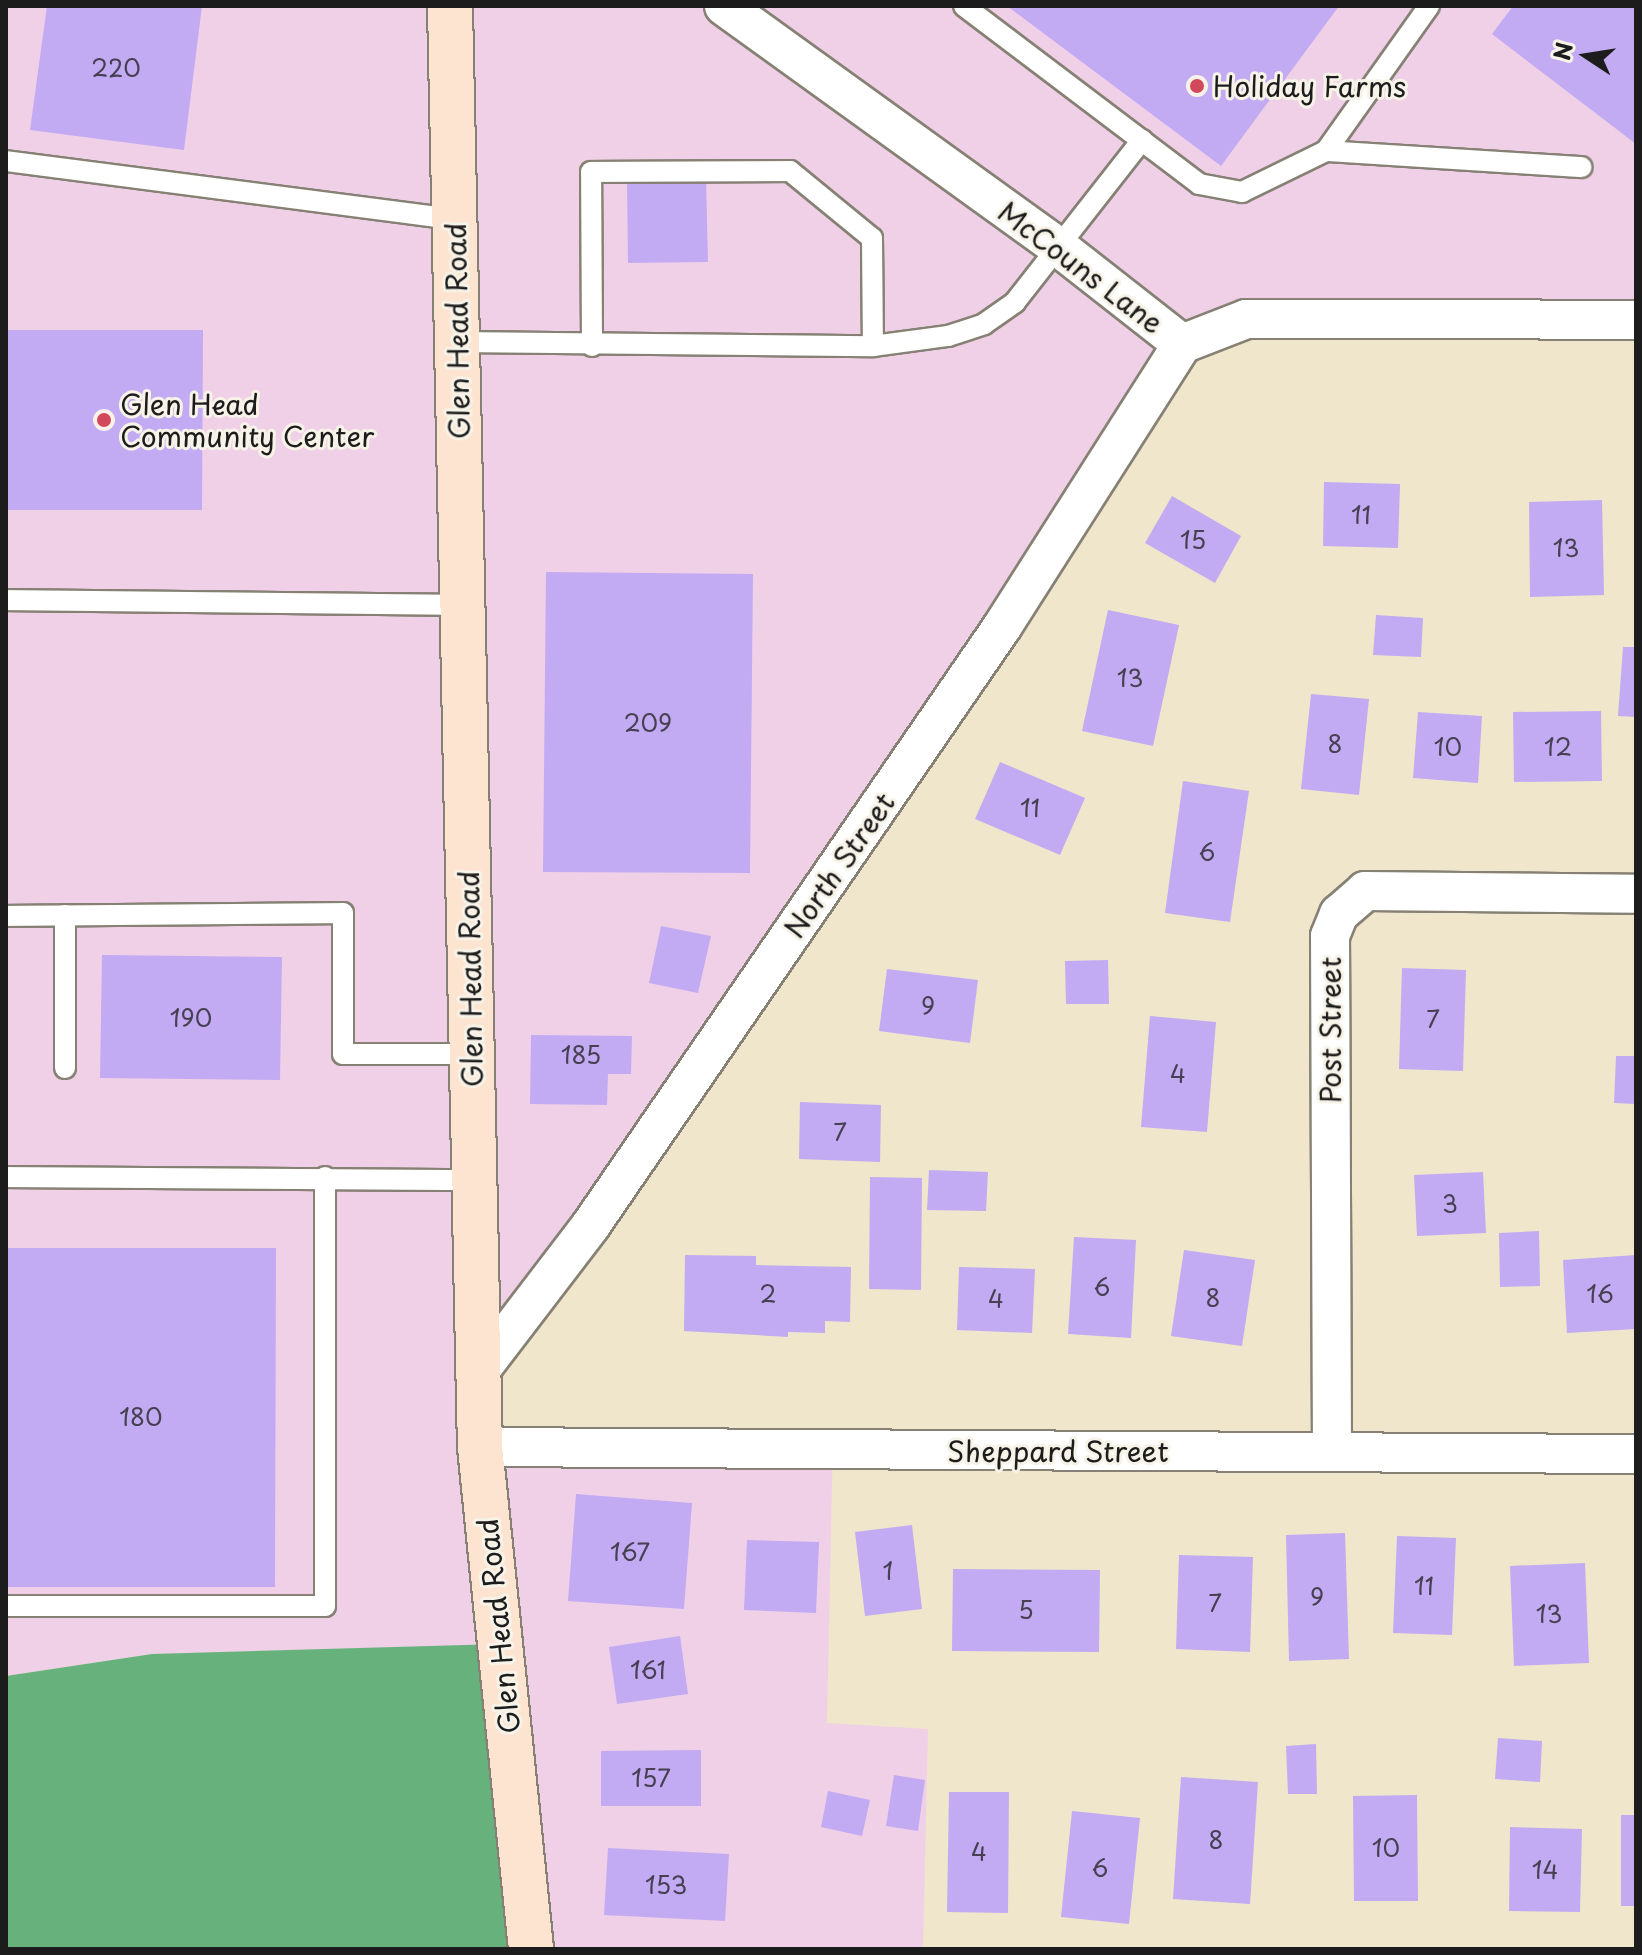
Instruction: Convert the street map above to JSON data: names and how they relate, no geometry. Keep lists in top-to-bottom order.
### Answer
{
  "streets": {
    "main road": ["Glen Head Road"],
    "street": [
      "McCouns Lane",
      "North Street",
      "Post Street",
      "Sheppard Street"
    ]
  },
  "crossings": [
    ["McCouns Lane", "North Street"],
    ["Glen Head Road", "North Street"],
    ["Glen Head Road", "Sheppard Street"],
    ["Post Street", "Sheppard Street"]
  ],
  "places": ["Holiday Farms", "Glen Head Community Center"],
  "house_numbers": [
    "220",
    "11",
    "15",
    "13",
    "13",
    "209",
    "8",
    "10",
    "12",
    "11",
    "6",
    "9",
    "190",
    "7",
    "185",
    "4",
    "7",
    "3",
    "6",
    "2",
    "16",
    "8",
    "4",
    "180",
    "167",
    "1",
    "11",
    "9",
    "7",
    "5",
    "13",
    "161",
    "157",
    "8",
    "10",
    "4",
    "6",
    "14",
    "153"
  ],
  "north": "left"
}
